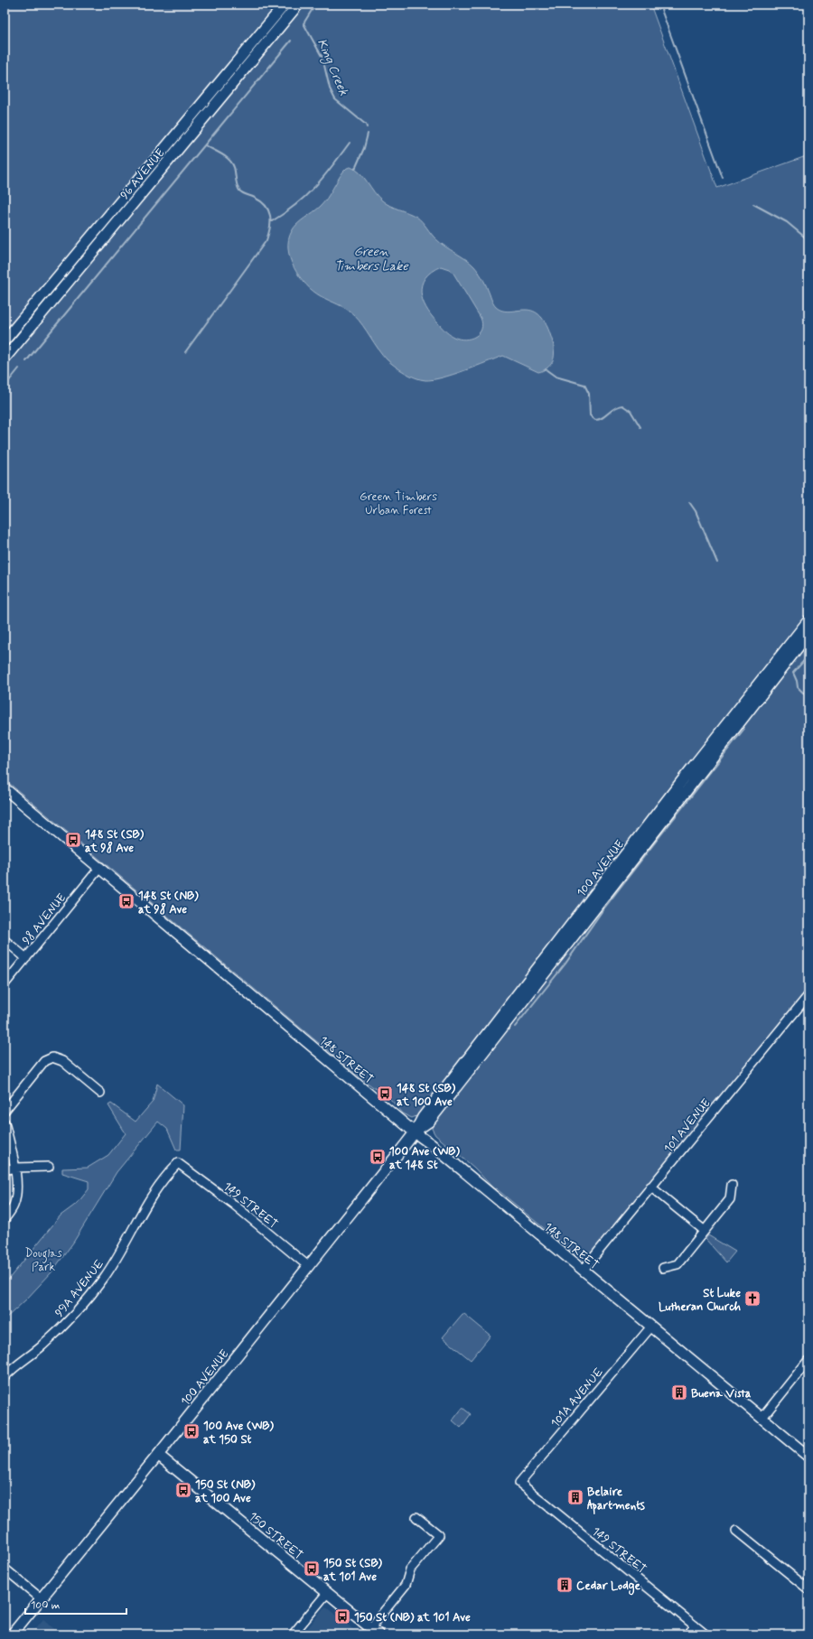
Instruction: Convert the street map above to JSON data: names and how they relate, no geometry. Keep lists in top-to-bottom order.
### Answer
{
  "streets": {
    "main road": [
      "96 AVENUE",
      "100 AVENUE",
      "148 STREET",
      "150 STREET"
    ],
    "street": [
      "98 AVENUE",
      "101 AVENUE",
      "149 STREET",
      "99A AVENUE",
      "101A AVENUE"
    ]
  },
  "crossings": [
    ["100 AVENUE", "148 STREET"],
    ["100 AVENUE", "149 STREET"],
    ["100 AVENUE", "150 STREET"],
    ["98 AVENUE", "148 STREET"],
    ["148 STREET", "101 AVENUE"],
    ["148 STREET", "101A AVENUE"],
    ["149 STREET", "99A AVENUE"],
    ["149 STREET", "101A AVENUE"]
  ],
  "water": ["King Creek", "Green Timbers Lake"],
  "parks": ["Green Timbers Urban Forest", "Douglas Park"],
  "places": {
    "bus stop": [
      "148 St (SB) at 98 Ave",
      "148 St (NB) at 98 Ave",
      "148 St (SB) at 100 Ave",
      "100 Ave (WB) at 148 St",
      "100 Ave (WB) at 150 St",
      "150 St (NB) at 100 Ave",
      "150 St (SB) at 101 Ave",
      "150 St (NB) at 101 Ave"
    ],
    "church": ["St Luke Lutheran Church"],
    "building": ["Buena Vista", "Belaire Apartments", "Cedar Lodge"]
  },
  "scale_bar": "100 m"
}
